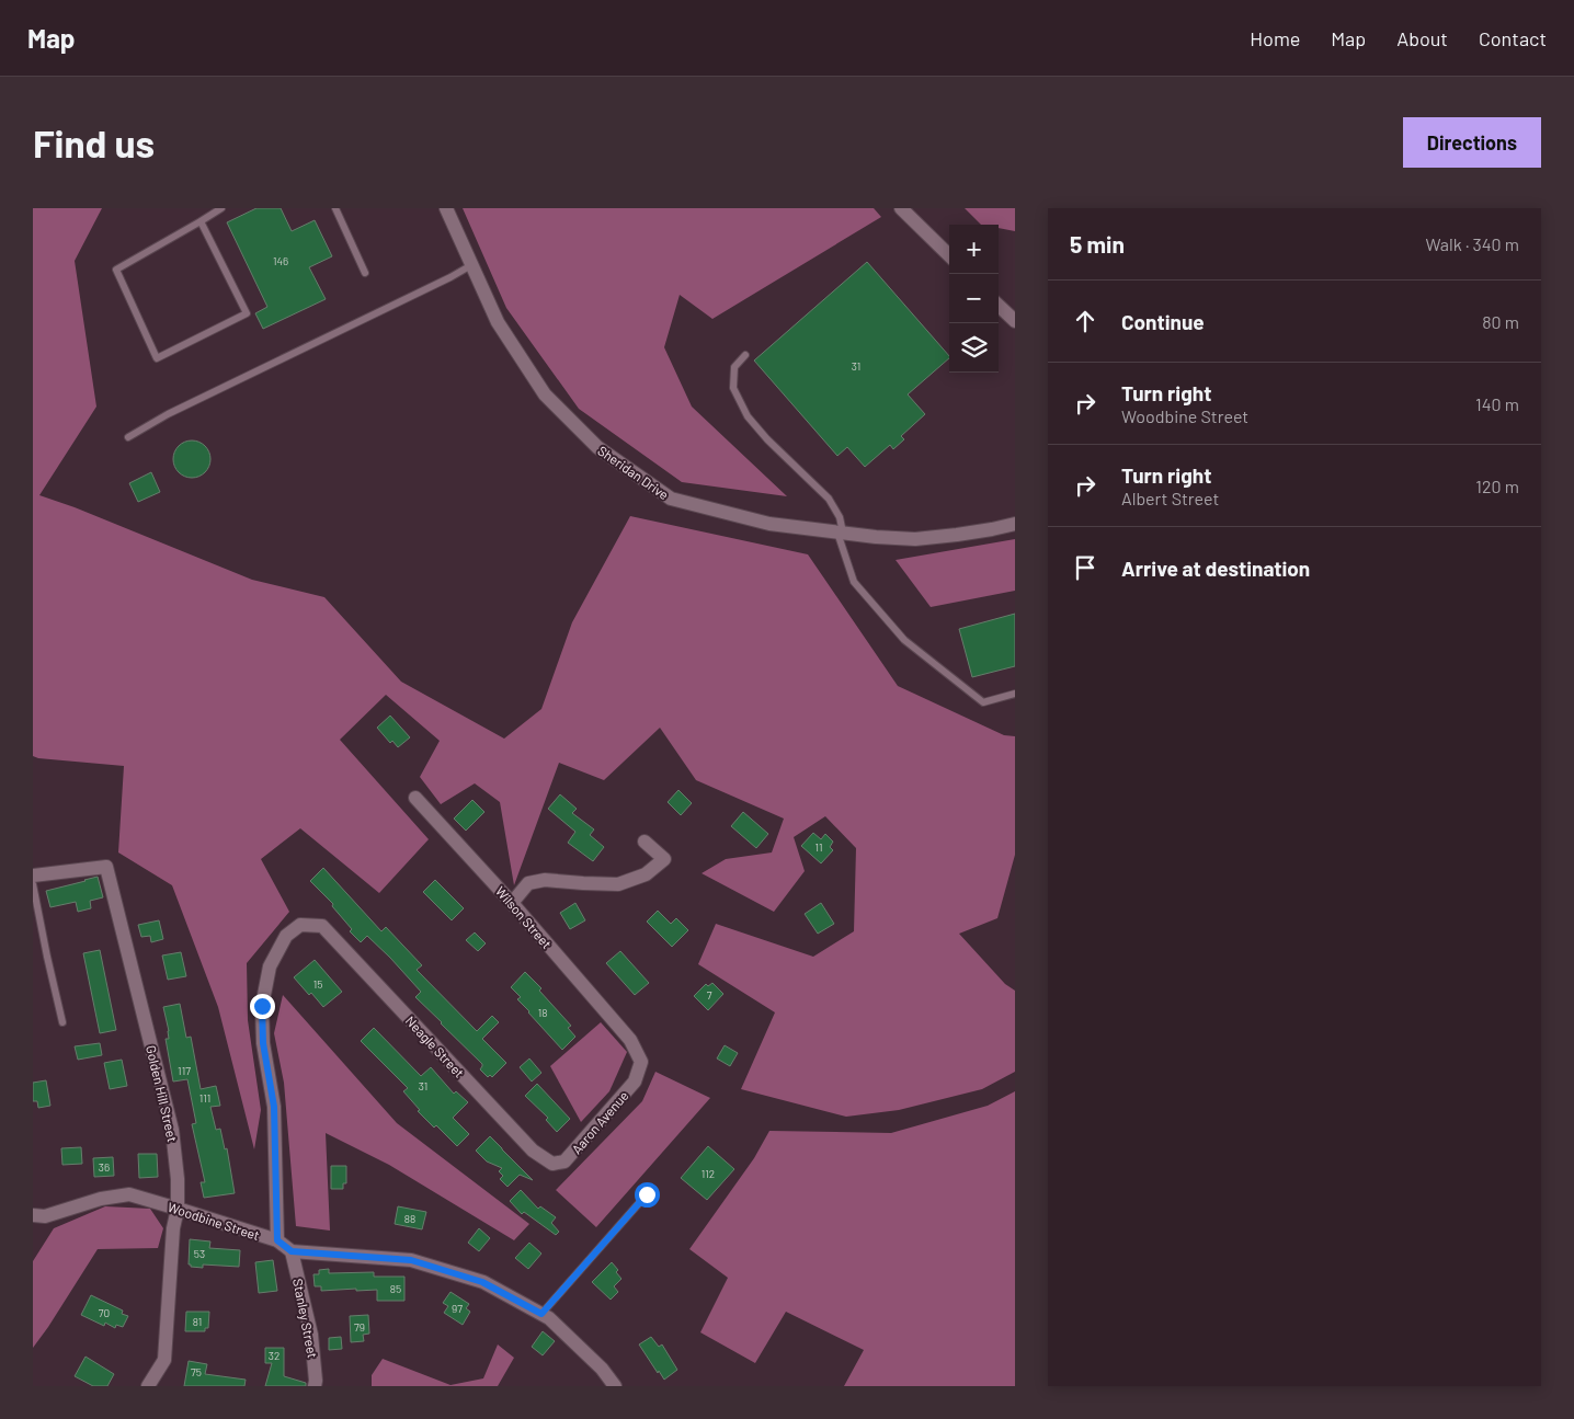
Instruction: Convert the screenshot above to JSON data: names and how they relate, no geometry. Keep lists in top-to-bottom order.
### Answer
{
  "streets": {
    "street": [
      "Sheridan Drive",
      "Wilson Street",
      "Neagle Street",
      "Golden Hill Street",
      "Aaron Avenue",
      "Woodbine Street",
      "Stanley Street"
    ]
  },
  "crossings": [
    ["Wilson Street", "Aaron Avenue"],
    ["Neagle Street", "Aaron Avenue"],
    ["Neagle Street", "Woodbine Street"],
    ["Golden Hill Street", "Woodbine Street"],
    ["Woodbine Street", "Stanley Street"]
  ],
  "house_numbers": [
    "146",
    "31",
    "11",
    "15",
    "7",
    "18",
    "117",
    "31",
    "111",
    "36",
    "112",
    "88",
    "53",
    "85",
    "97",
    "70",
    "81",
    "79",
    "32",
    "75"
  ],
  "page": {
    "header": "Map",
    "nav": [
      "Home",
      "Map",
      "About",
      "Contact"
    ],
    "buttons": "Directions",
    "title": "Find us",
    "heading": ["5 min", "Walk · 340 m"],
    "map_buttons": ["+", "−"],
    "list": [
      ["Continue", "80 m"],
      ["Turn right", "Woodbine Street", "140 m"],
      ["Turn right", "Albert Street", "120 m"],
      "Arrive at destination"
    ]
  }
}
